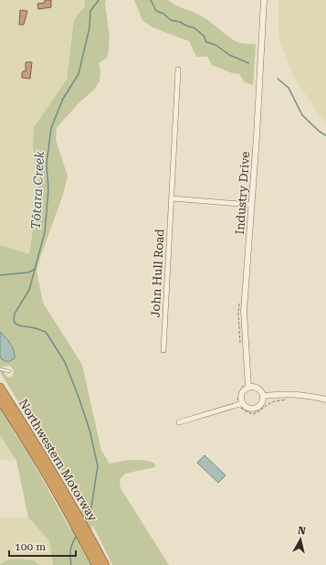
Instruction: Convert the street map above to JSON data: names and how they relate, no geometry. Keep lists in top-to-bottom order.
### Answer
{
  "streets": {
    "highway": ["Northwestern Motorway"],
    "street": ["Industry Drive", "John Hull Road"]
  },
  "water": ["Tōtara Creek"],
  "scale_bar": "100 m",
  "north": "top"
}
